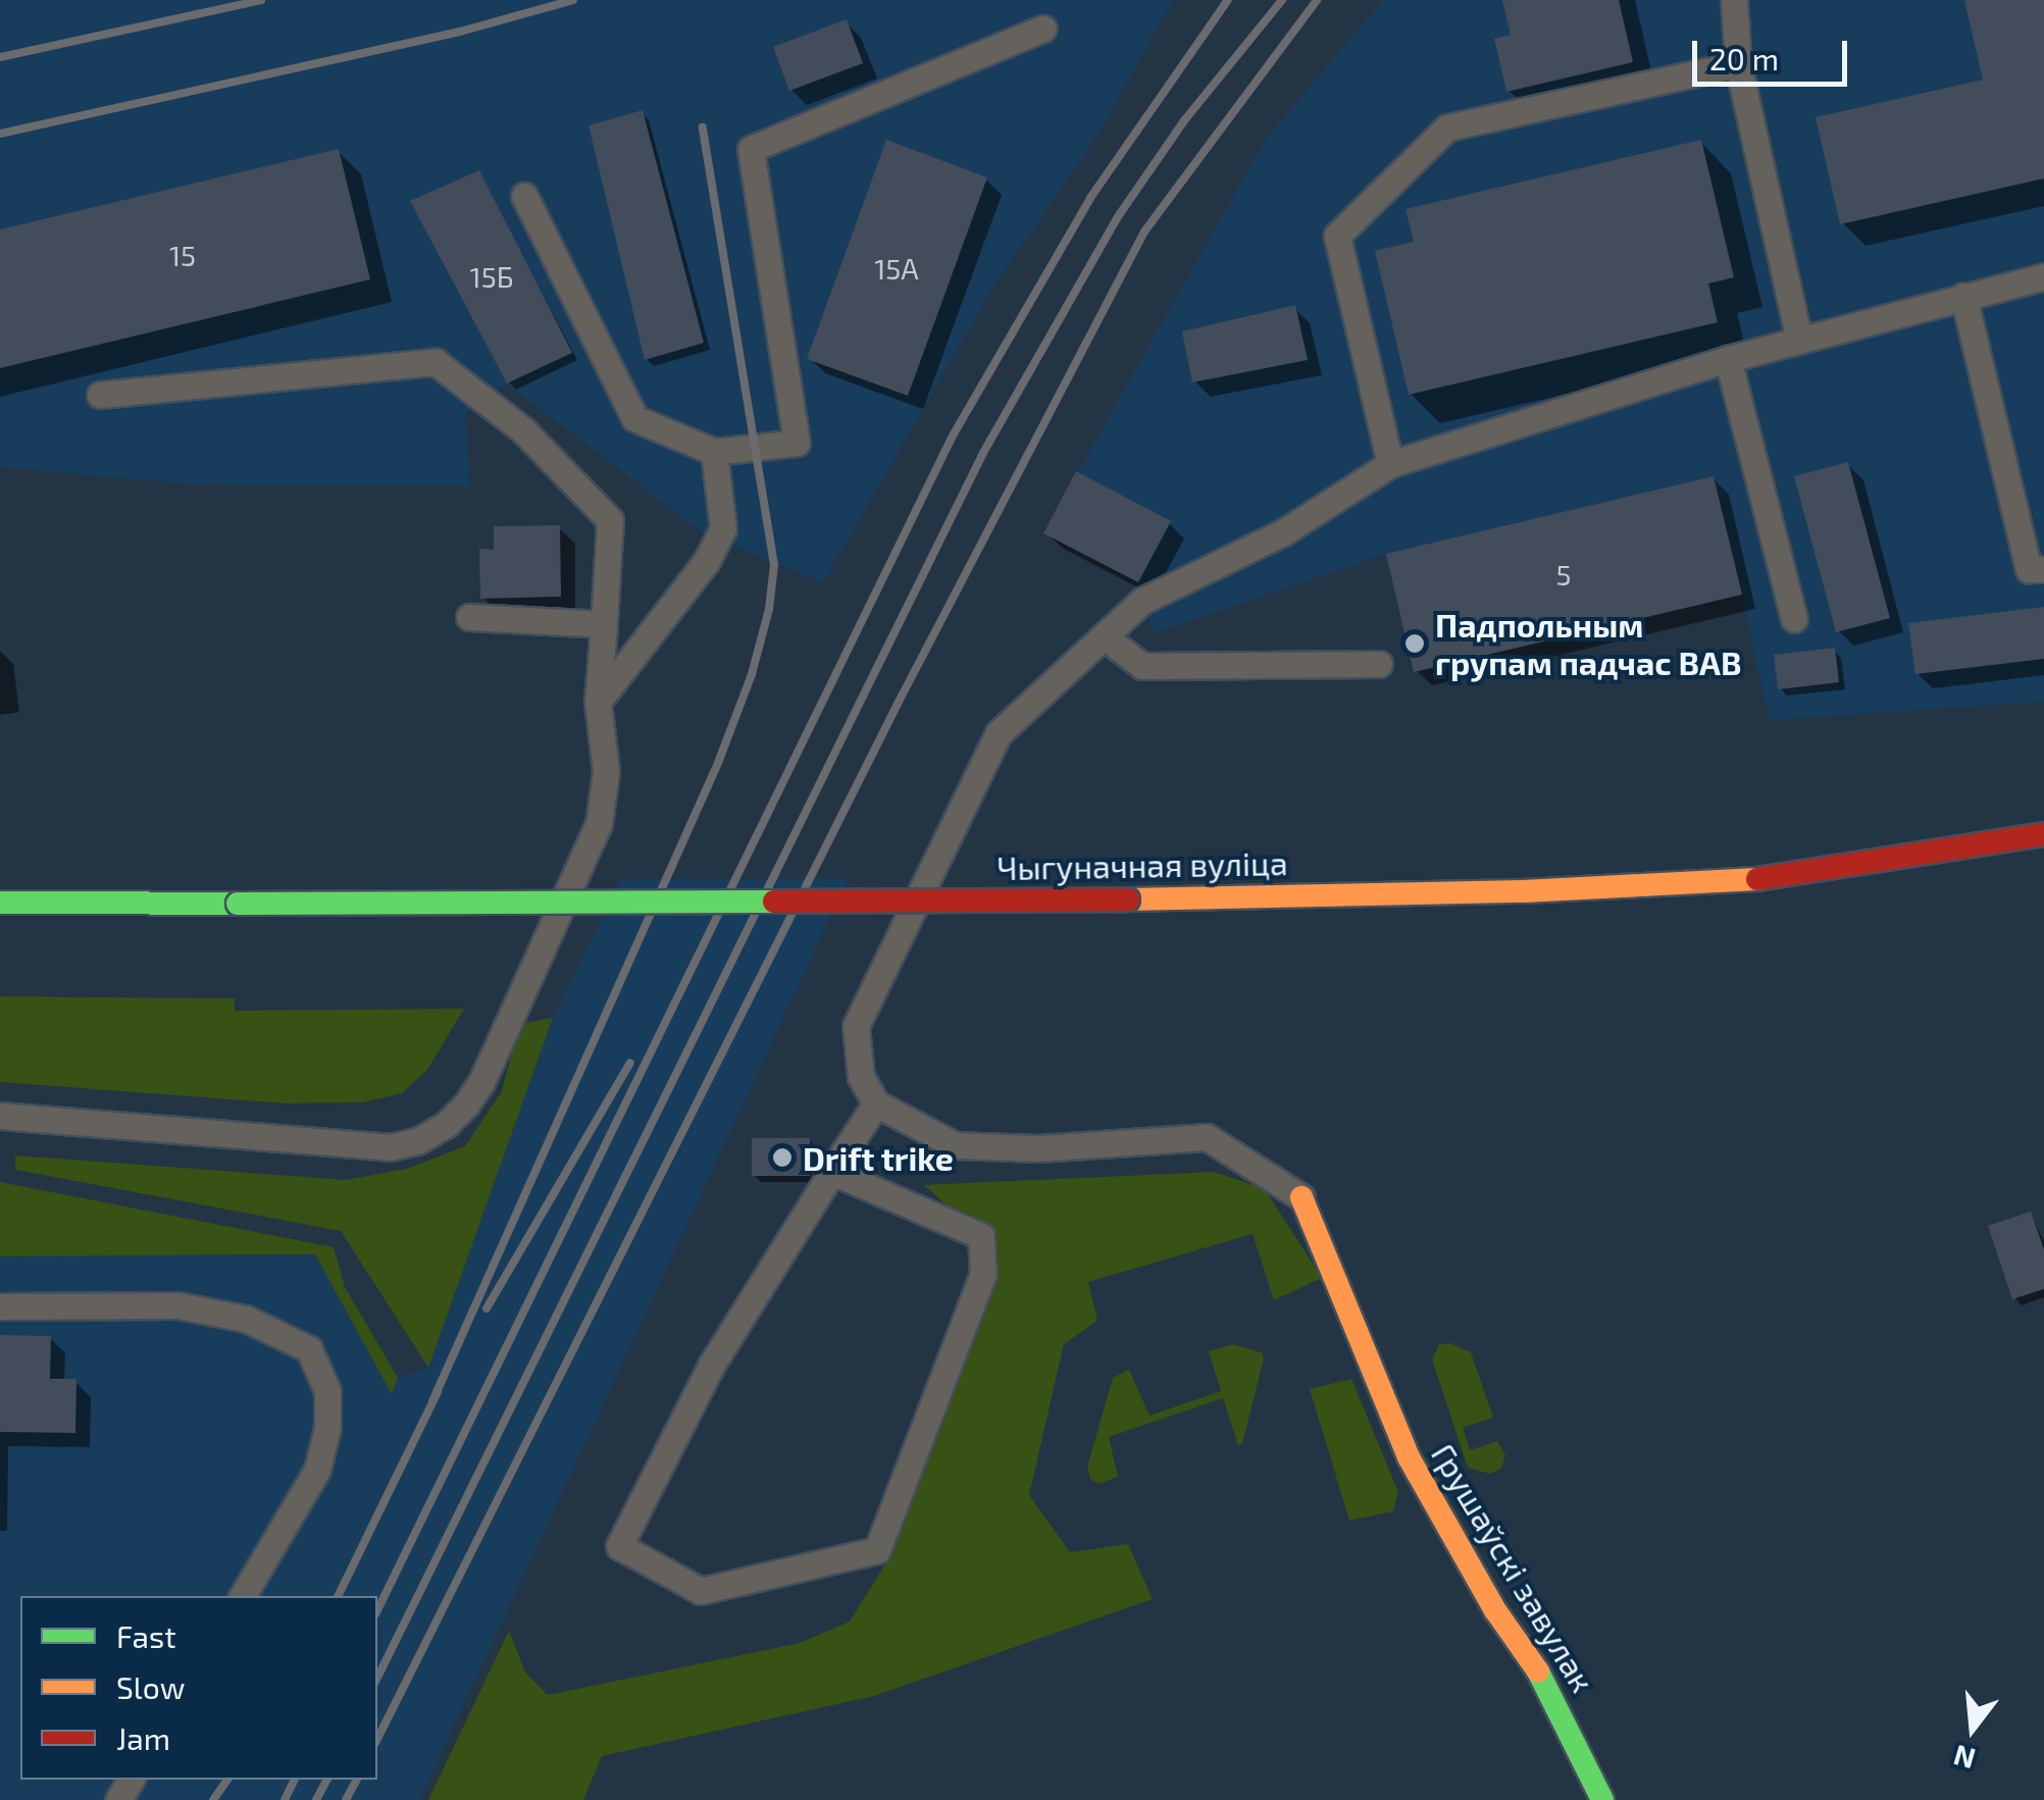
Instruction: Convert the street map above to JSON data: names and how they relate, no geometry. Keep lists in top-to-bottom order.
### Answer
{
  "streets": {
    "main road": ["Чыгуначная вуліца", "Грушаўскі завулак"]
  },
  "places": ["Падпольным групам падчас ВАВ", "Drift trike"],
  "house_numbers": [
    "15",
    "15А",
    "15Б",
    "5"
  ],
  "legend": ["Fast", "Slow", "Jam"],
  "scale_bar": "20 m",
  "north": "bottom"
}
